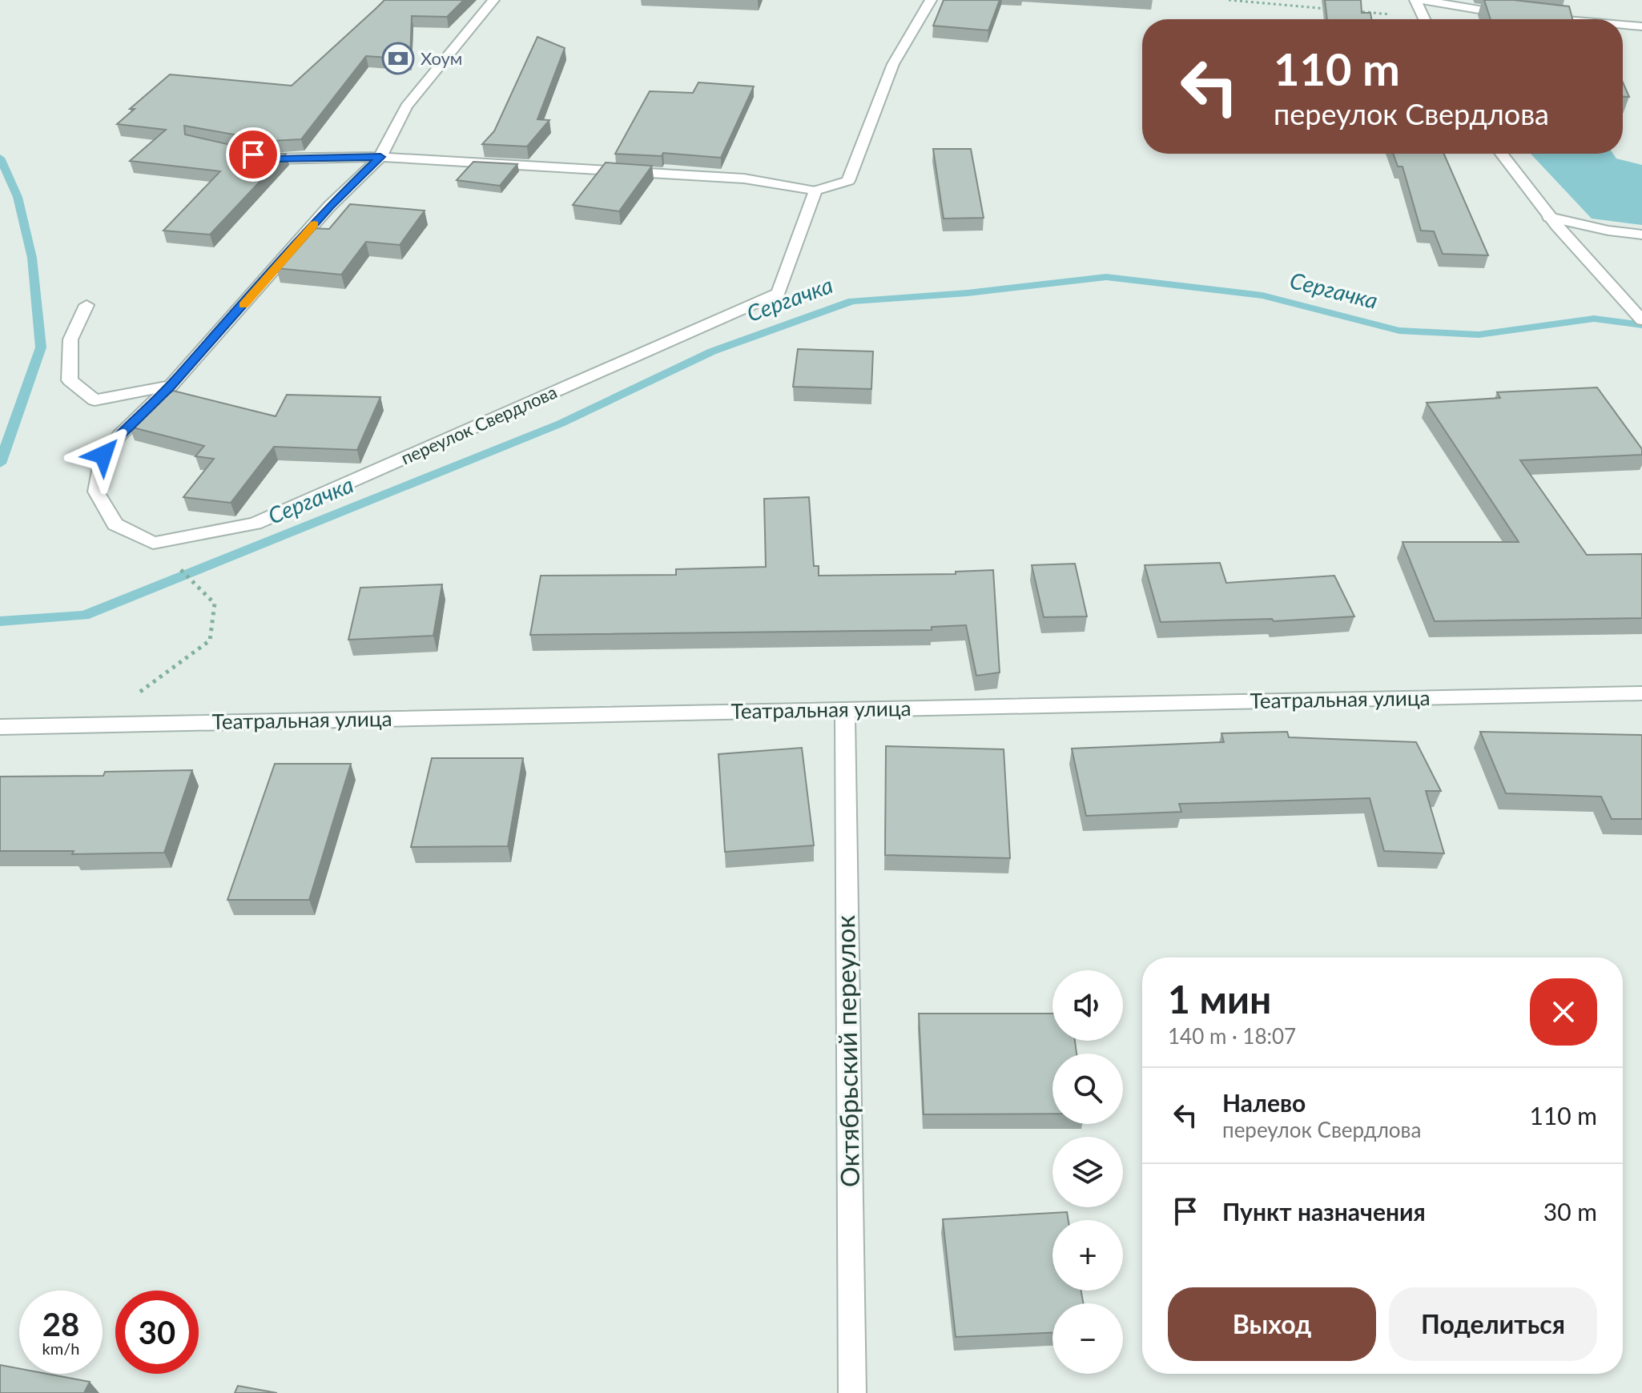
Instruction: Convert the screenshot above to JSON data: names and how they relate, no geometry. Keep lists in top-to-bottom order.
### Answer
{
  "streets": {
    "street": ["переулок Свердлова", "Театральная улица", "Октябрьский переулок"]
  },
  "crossings": [
    ["Театральная улица", "Октябрьский переулок"]
  ],
  "water": ["Сергачка"],
  "places": {
    "bank": ["Хоум"]
  },
  "page": {
    "turn": ["110 m", "переулок Свердлова"],
    "heading": ["1 мин", "140 m · 18:07"],
    "map_buttons": ["+", "−"],
    "list": [
      {
        "name": "Налево",
        "note": "переулок Свердлова",
        "value": "110 m"
      },
      {
        "name": "Пункт назначения",
        "value": "30 m"
      }
    ],
    "buttons": ["Выход", "Поделиться"],
    "speed": "28 km/h",
    "limit": "30"
  }
}
